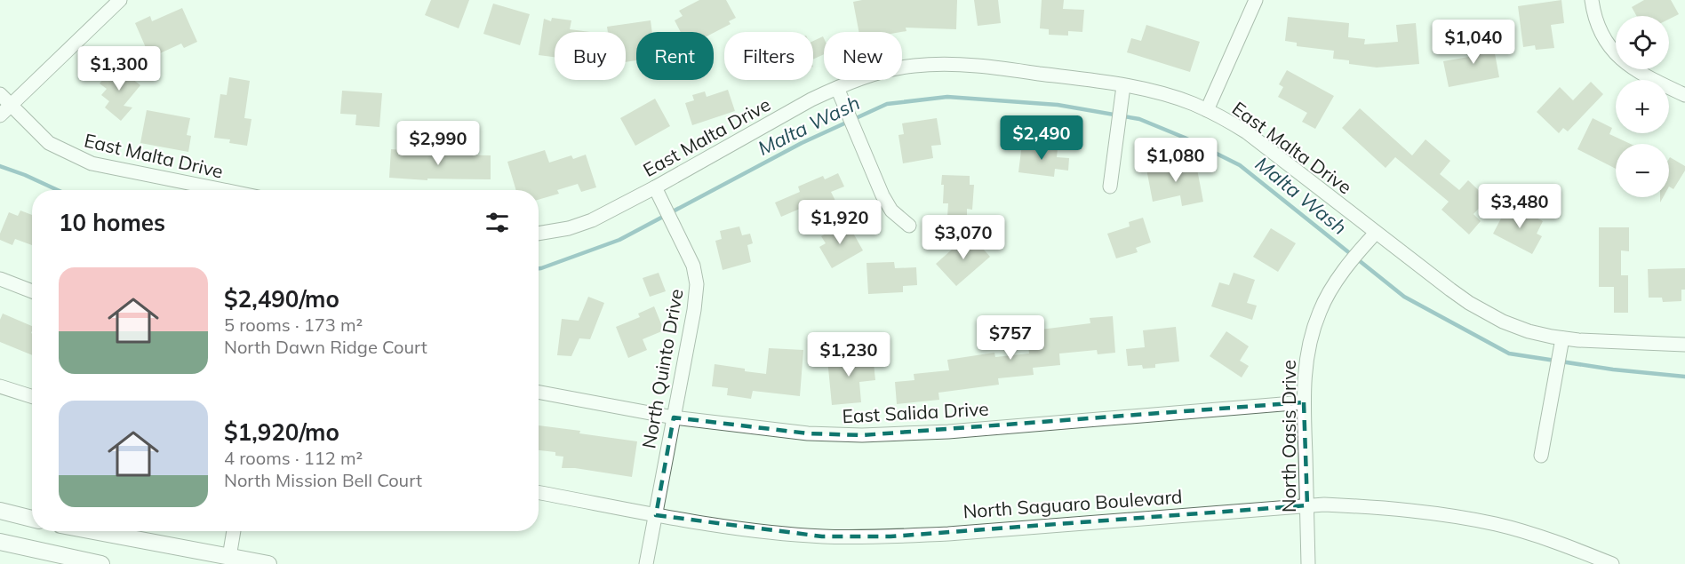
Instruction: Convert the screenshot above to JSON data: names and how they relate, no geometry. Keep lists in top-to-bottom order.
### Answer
{
  "streets": {
    "street": [
      "East Malta Drive",
      "North Quinto Drive",
      "East Salida Drive",
      "North Oasis Drive",
      "North Saguaro Boulevard"
    ]
  },
  "crossings": [
    ["East Malta Drive", "North Quinto Drive"],
    ["East Malta Drive", "North Oasis Drive"],
    ["North Quinto Drive", "East Salida Drive"],
    ["North Quinto Drive", "North Saguaro Boulevard"],
    ["East Salida Drive", "North Oasis Drive"],
    ["North Oasis Drive", "North Saguaro Boulevard"]
  ],
  "water": ["Malta Wash"],
  "page": {
    "map_buttons": ["+", "−"],
    "price": [
      "$1,040",
      "$1,300",
      "$2,490",
      "$2,990",
      "$1,080",
      "$3,480",
      "$1,920",
      "$3,070",
      "$757",
      "$1,230"
    ],
    "chip": [
      "Buy",
      "Rent",
      "Filters",
      "New"
    ],
    "heading": "10 homes",
    "list": [
      {
        "name": "$2,490/mo",
        "note": "5 rooms · 173 m² · North Dawn Ridge Court"
      },
      {
        "name": "$1,920/mo",
        "note": "4 rooms · 112 m² · North Mission Bell Court"
      }
    ]
  }
}
